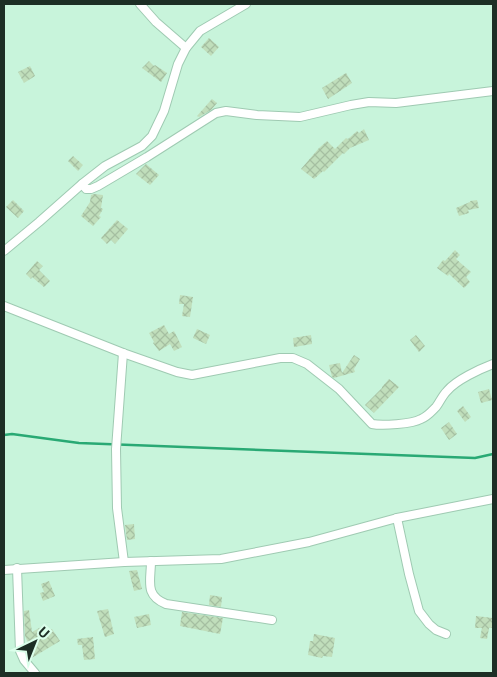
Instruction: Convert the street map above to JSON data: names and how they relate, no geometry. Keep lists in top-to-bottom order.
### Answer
{
  "north": "top right"
}
